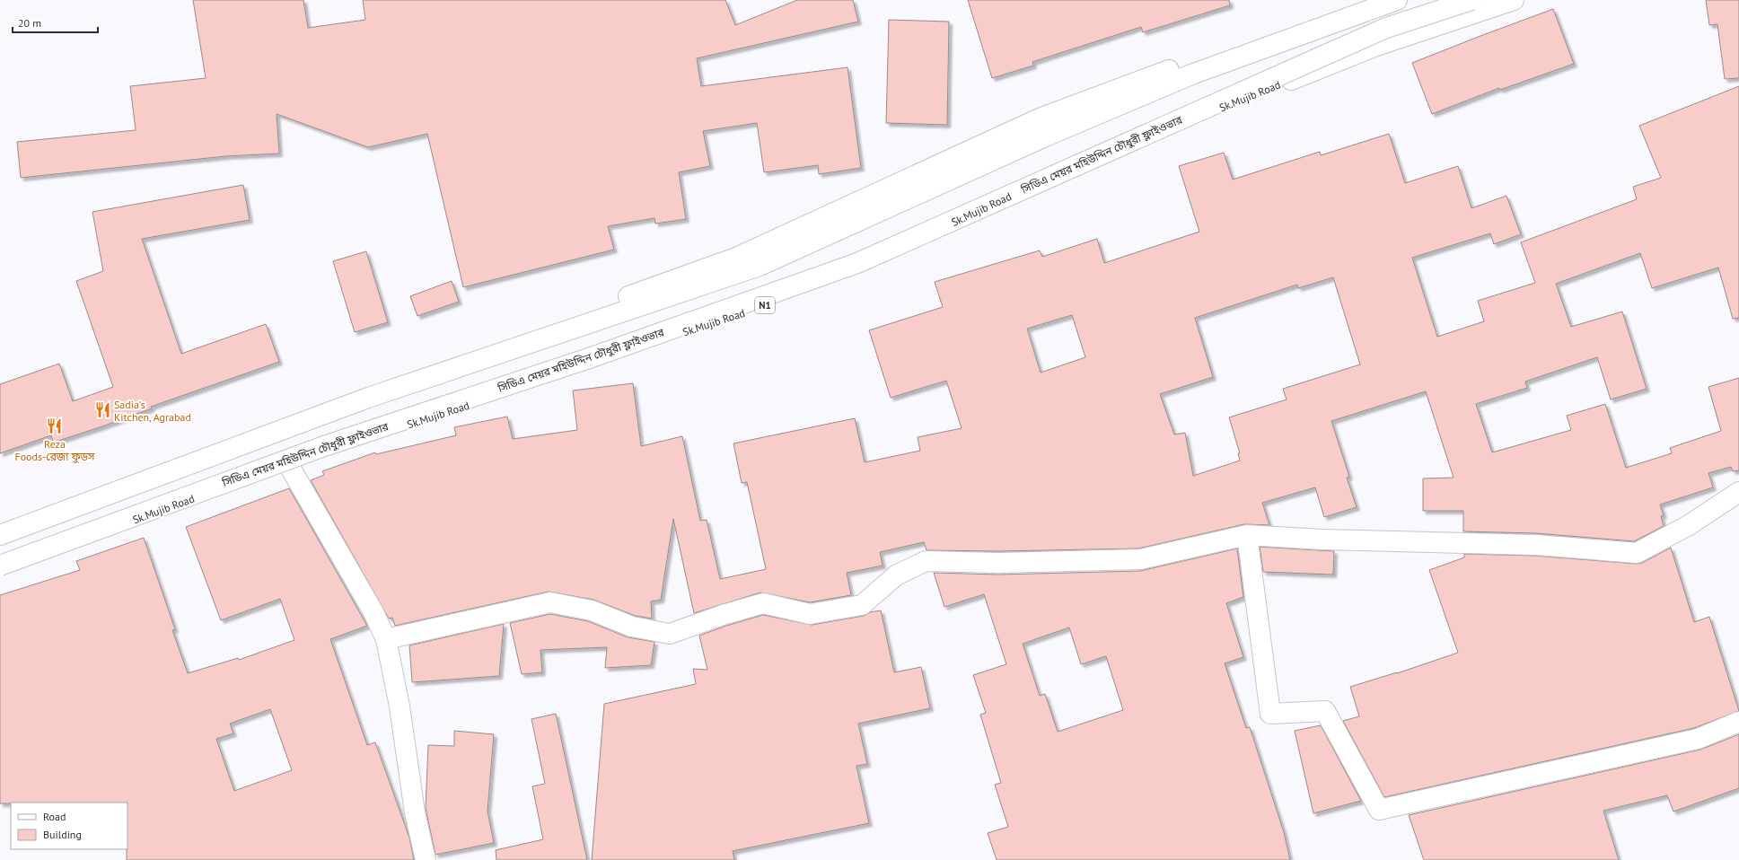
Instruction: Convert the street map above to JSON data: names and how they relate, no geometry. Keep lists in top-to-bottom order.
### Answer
{
  "streets": {
    "main road": ["Sk.Mujib Road", "সিডিএ মেয়র মহিউদ্দিন চৌধুরী ফ্লাইওভার", "N1"]
  },
  "crossings": [
    ["Sk.Mujib Road", "সিডিএ মেয়র মহিউদ্দিন চৌধুরী ফ্লাইওভার"]
  ],
  "places": {
    "restaurant": ["Sadia's Kitchen, Agrabad", "Reza Foods-রেজা ফুডস"]
  },
  "legend": ["Road", "Building"],
  "scale_bar": "20 m"
}
